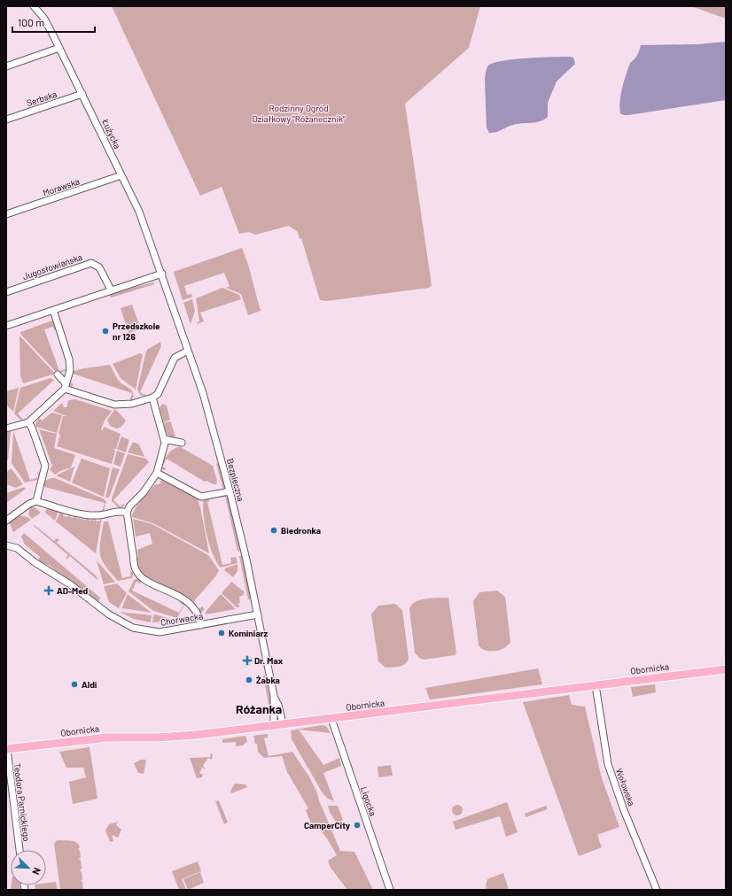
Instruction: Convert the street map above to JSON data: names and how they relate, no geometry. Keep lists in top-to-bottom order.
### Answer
{
  "streets": {
    "main road": ["Obornicka"],
    "street": [
      "Serbska",
      "Łużycka",
      "Morawska",
      "Jugosłowiańska",
      "Bezpieczna",
      "Chorwacka",
      "Wołowska",
      "Ligocka",
      "Teodora Parnickiego"
    ]
  },
  "crossings": [
    ["Serbska", "Łużycka"],
    ["Łużycka", "Morawska"],
    ["Łużycka", "Bezpieczna"],
    ["Bezpieczna", "Chorwacka"],
    ["Bezpieczna", "Obornicka"],
    ["Obornicka", "Wołowska"],
    ["Obornicka", "Ligocka"],
    ["Obornicka", "Teodora Parnickiego"]
  ],
  "districts": ["Różanka"],
  "parks": ["Rodzinny Ogród Działkowy \"Różanecznik\""],
  "places": {
    "other": [
      "Przedszkole nr 126",
      "Biedronka",
      "Kominiarz",
      "Żabka",
      "Aldi",
      "CamperCity"
    ],
    "health": ["AD-Med", "Dr. Max"]
  },
  "scale_bar": "100 m",
  "north": "bottom right"
}
